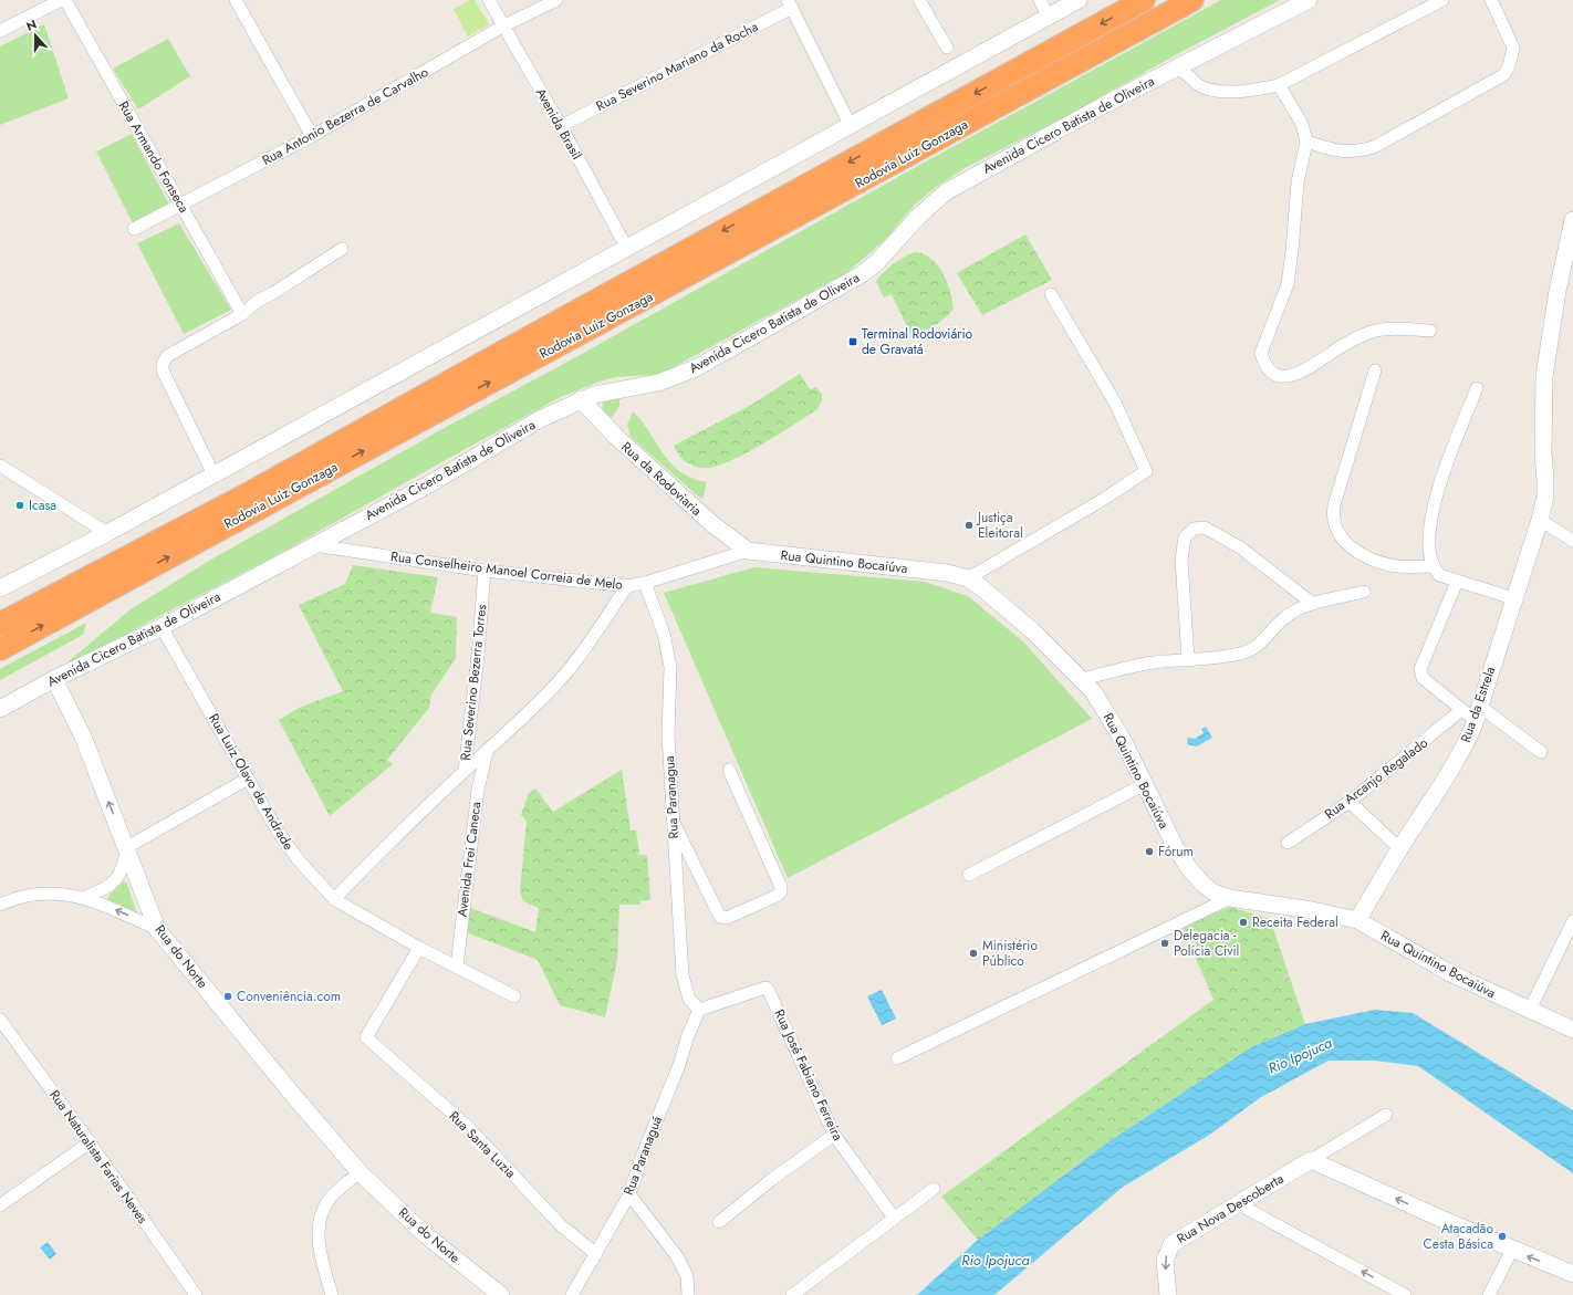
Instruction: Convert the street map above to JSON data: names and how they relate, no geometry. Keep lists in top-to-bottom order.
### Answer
{
  "streets": {
    "highway": ["Rodovia Luiz Gonzaga"],
    "main road": [
      "Avenida Cicero Batista de Oliveira",
      "Rua da Rodoviaria",
      "Rua Quintino Bocaiúva",
      "Rua da Estrela",
      "Rua do Norte",
      "Rua Nova Descoberta"
    ],
    "street": [
      "Rua Severino Mariano da Rocha",
      "Rua Antonio Bezerra de Carvalho",
      "Avenida Brasil",
      "Rua Armando Fonseca",
      "Rua Conselheiro Manoel Correia de Melo",
      "Rua Severino Bezerra Torres",
      "Rua Arcanjo Regalado",
      "Rua Luiz Olavo de Andrade",
      "Rua Paranagua",
      "Avenida Frei Caneca",
      "Rua José Fabiano Ferreira",
      "Rua Santa Luzia",
      "Rua Paranaguá",
      "Rua Naturalista Farias Neves"
    ]
  },
  "crossings": [
    ["Rua Severino Mariano da Rocha", "Avenida Brasil"],
    ["Rua Antonio Bezerra de Carvalho", "Avenida Brasil"],
    ["Rua Antonio Bezerra de Carvalho", "Rua Armando Fonseca"],
    ["Avenida Cicero Batista de Oliveira", "Rua da Rodoviaria"],
    ["Avenida Cicero Batista de Oliveira", "Rua Conselheiro Manoel Correia de Melo"],
    ["Avenida Cicero Batista de Oliveira", "Rua Luiz Olavo de Andrade"],
    ["Avenida Cicero Batista de Oliveira", "Rua do Norte"],
    ["Rua da Rodoviaria", "Rua Quintino Bocaiúva"],
    ["Rua da Rodoviaria", "Rua Conselheiro Manoel Correia de Melo"],
    ["Rua Quintino Bocaiúva", "Rua Conselheiro Manoel Correia de Melo"],
    ["Rua Quintino Bocaiúva", "Rua da Estrela"],
    ["Rua Conselheiro Manoel Correia de Melo", "Rua Severino Bezerra Torres"],
    ["Rua Conselheiro Manoel Correia de Melo", "Rua Paranagua"],
    ["Rua Severino Bezerra Torres", "Rua Luiz Olavo de Andrade"],
    ["Rua da Estrela", "Rua Arcanjo Regalado"],
    ["Rua Luiz Olavo de Andrade", "Avenida Frei Caneca"],
    ["Rua Luiz Olavo de Andrade", "Rua Santa Luzia"],
    ["Rua Paranagua", "Rua José Fabiano Ferreira"],
    ["Rua Paranagua", "Rua Paranaguá"],
    ["Rua José Fabiano Ferreira", "Rua Paranaguá"],
    ["Rua Santa Luzia", "Rua Paranaguá"]
  ],
  "one_way": ["Rua Nova Descoberta"],
  "water": ["Rio Ipojuca"],
  "places": {
    "transit": ["Terminal Rodoviário de Gravatá"],
    "other": [
      "Icasa",
      "Justiça Eleitoral",
      "Fórum",
      "Receita Federal",
      "Delegacia - Polícia Civil",
      "Ministério Público",
      "Conveniência.com",
      "Atacadão Cesta Básica"
    ]
  },
  "north": "top"
}
